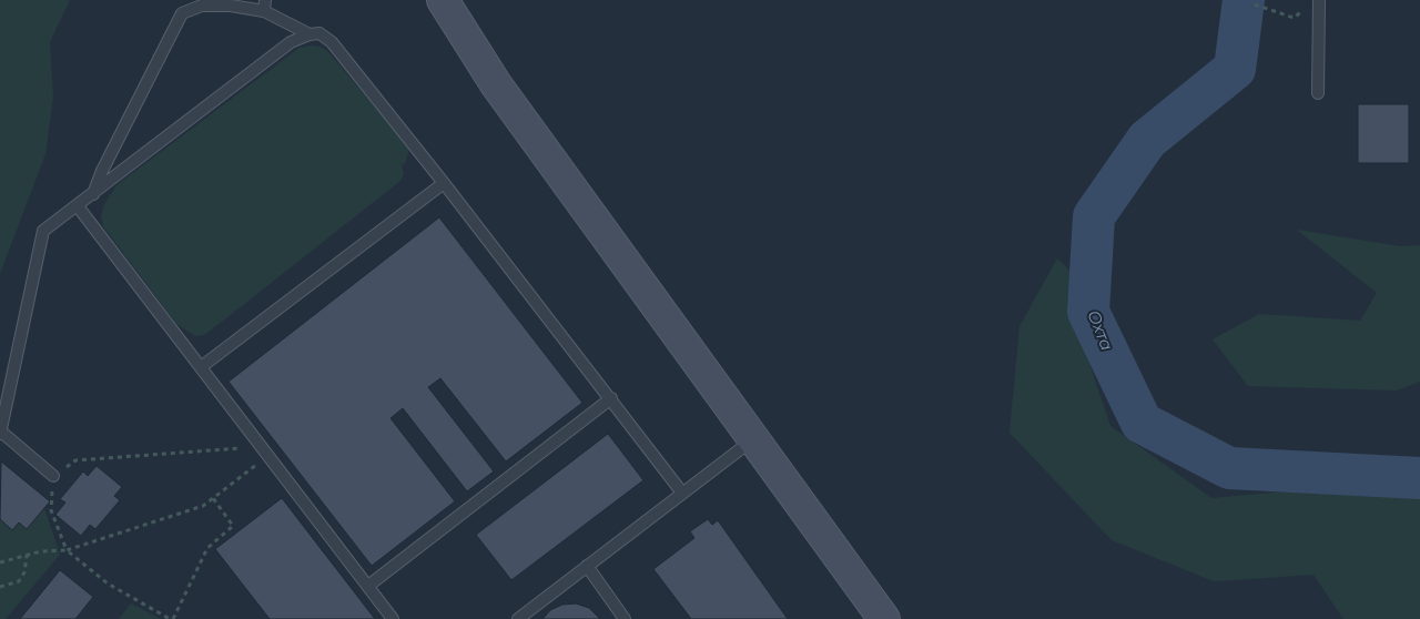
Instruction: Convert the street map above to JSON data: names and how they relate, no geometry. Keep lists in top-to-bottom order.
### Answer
{
  "water": ["Охта"]
}
